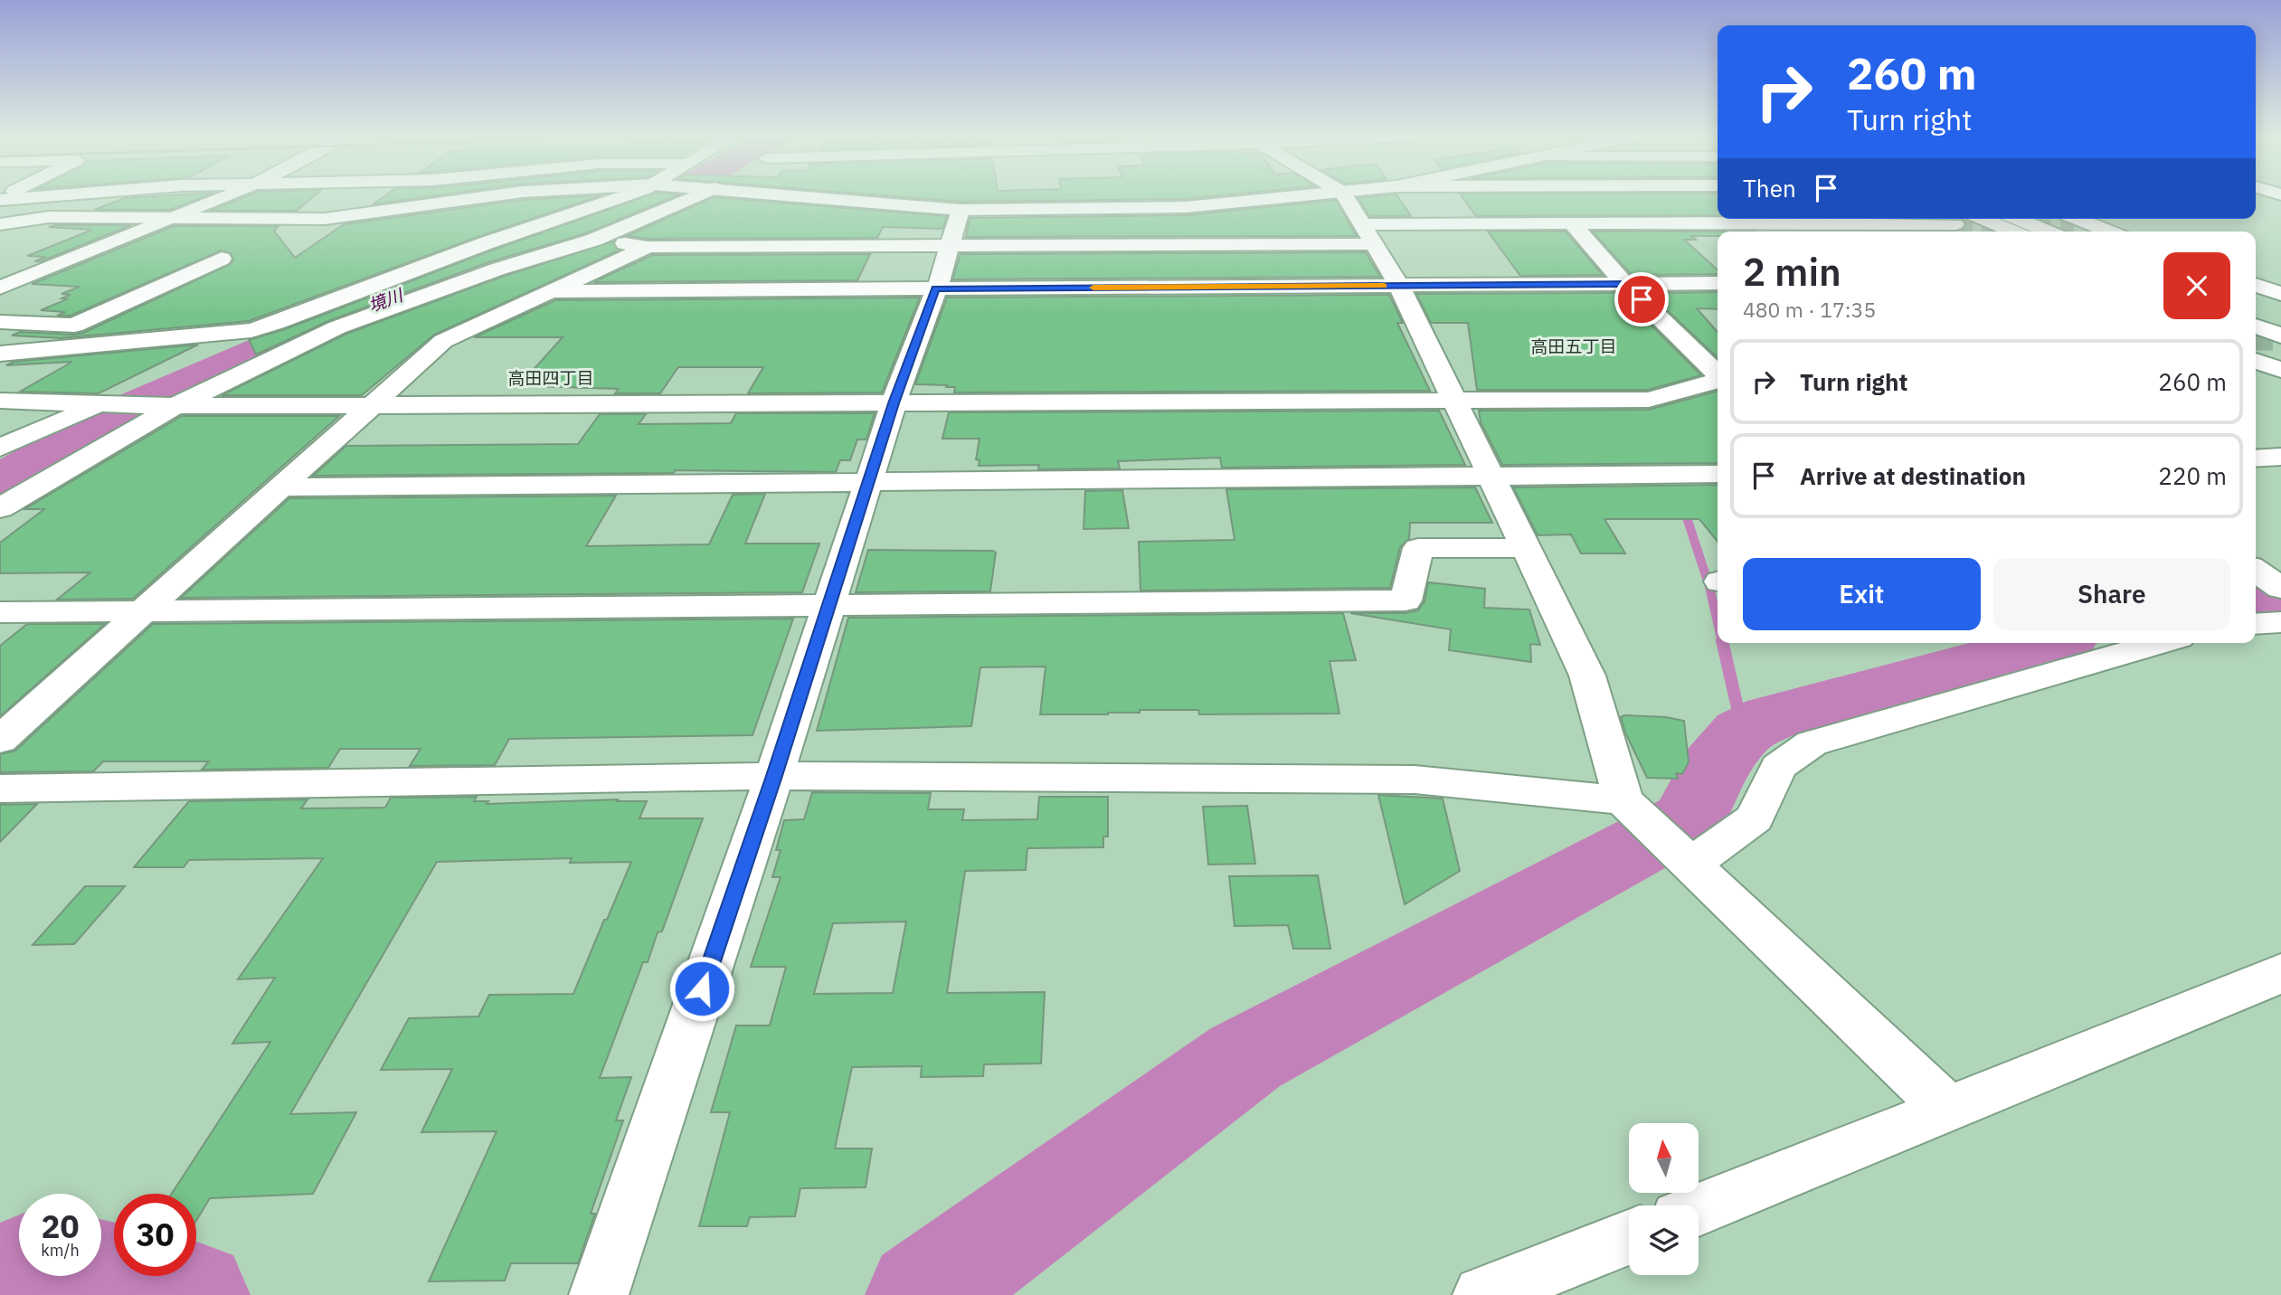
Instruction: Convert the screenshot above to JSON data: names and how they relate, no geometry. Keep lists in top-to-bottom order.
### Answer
{
  "districts": ["高田五丁目", "高田四丁目"],
  "water": ["境川"],
  "north": "top",
  "page": {
    "turn": ["260 m", "Turn right"],
    "then": "Then",
    "heading": ["2 min", "480 m · 17:35"],
    "list": [
      {
        "name": "Turn right",
        "value": "260 m"
      },
      {
        "name": "Arrive at destination",
        "value": "220 m"
      }
    ],
    "buttons": ["Exit", "Share"],
    "speed": "20 km/h",
    "limit": "30"
  }
}
